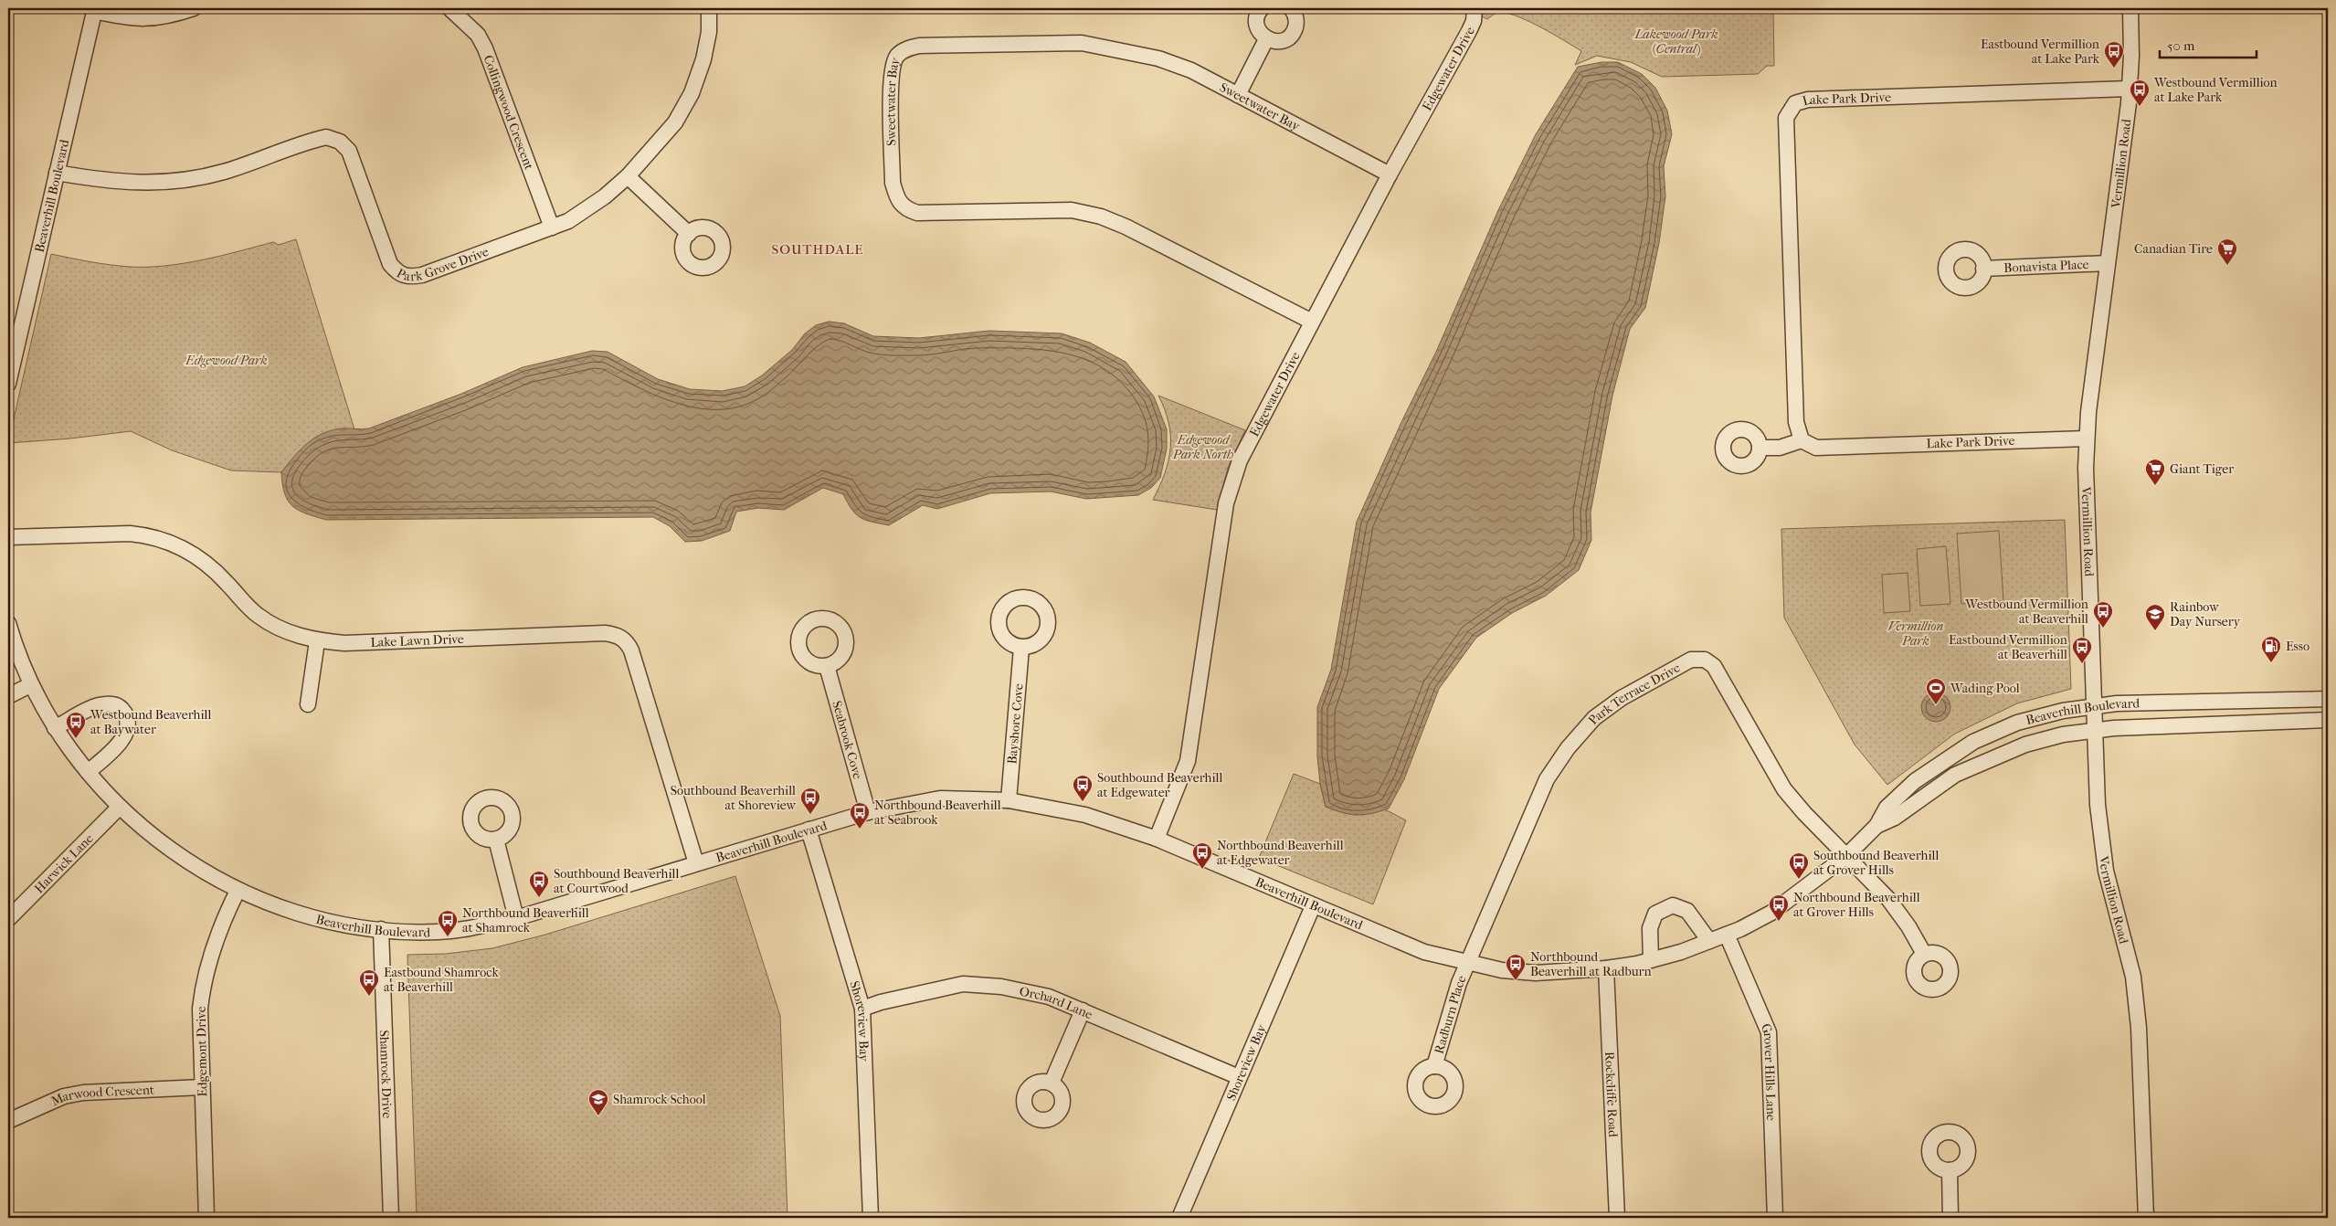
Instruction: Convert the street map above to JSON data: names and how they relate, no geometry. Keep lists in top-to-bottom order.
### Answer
{
  "streets": {
    "street": [
      "Edgewater Drive",
      "Lake Park Drive",
      "Sweetwater Bay",
      "Collingwood Crescent",
      "Vermillion Road",
      "Beaverhill Boulevard",
      "Park Grove Drive",
      "Bonavista Place",
      "Lake Lawn Drive",
      "Park Terrace Drive",
      "Bayshore Cove",
      "Seabrook Cove",
      "Harwick Lane",
      "Orchard Lane",
      "Radburn Place",
      "Shoreview Bay",
      "Edgemont Drive",
      "Grover Hills Lane",
      "Shamrock Drive",
      "Rockcliffe Road",
      "Marwood Crescent"
    ]
  },
  "crossings": [
    ["Edgewater Drive", "Sweetwater Bay"],
    ["Edgewater Drive", "Beaverhill Boulevard"],
    ["Lake Park Drive", "Vermillion Road"],
    ["Collingwood Crescent", "Park Grove Drive"],
    ["Vermillion Road", "Beaverhill Boulevard"],
    ["Vermillion Road", "Bonavista Place"],
    ["Beaverhill Boulevard", "Park Grove Drive"],
    ["Beaverhill Boulevard", "Lake Lawn Drive"],
    ["Beaverhill Boulevard", "Park Terrace Drive"],
    ["Beaverhill Boulevard", "Bayshore Cove"],
    ["Beaverhill Boulevard", "Seabrook Cove"],
    ["Beaverhill Boulevard", "Harwick Lane"],
    ["Beaverhill Boulevard", "Radburn Place"],
    ["Beaverhill Boulevard", "Shoreview Bay"],
    ["Beaverhill Boulevard", "Edgemont Drive"],
    ["Beaverhill Boulevard", "Grover Hills Lane"],
    ["Beaverhill Boulevard", "Shamrock Drive"],
    ["Beaverhill Boulevard", "Rockcliffe Road"],
    ["Park Terrace Drive", "Radburn Place"],
    ["Orchard Lane", "Shoreview Bay"],
    ["Edgemont Drive", "Marwood Crescent"]
  ],
  "districts": ["SOUTHDALE"],
  "parks": [
    "Lakewood Park (Central)",
    "Edgewood Park",
    "Edgewood Park North",
    "Vermillion Park"
  ],
  "places": {
    "bus stop": [
      "Eastbound Vermillion at Lake Park",
      "Westbound Vermillion at Lake Park",
      "Westbound Vermillion at Beaverhill",
      "Eastbound Vermillion at Beaverhill",
      "Westbound Beaverhill at Baywater",
      "Southbound Beaverhill at Edgewater",
      "Southbound Beaverhill at Shoreview",
      "Northbound Beaverhill at Seabrook",
      "Northbound Beaverhill at Edgewater",
      "Southbound Beaverhill at Grover Hills",
      "Southbound Beaverhill at Courtwood",
      "Northbound Beaverhill at Grover Hills",
      "Northbound Beaverhill at Shamrock",
      "Northbound Beaverhill at Radburn",
      "Eastbound Shamrock at Beaverhill"
    ],
    "supermarket": ["Canadian Tire", "Giant Tiger"],
    "school or university": ["Rainbow Day Nursery", "Shamrock School"],
    "fuel station": ["Esso"],
    "sports": ["Wading Pool"]
  },
  "scale_bar": "50 m"
}
